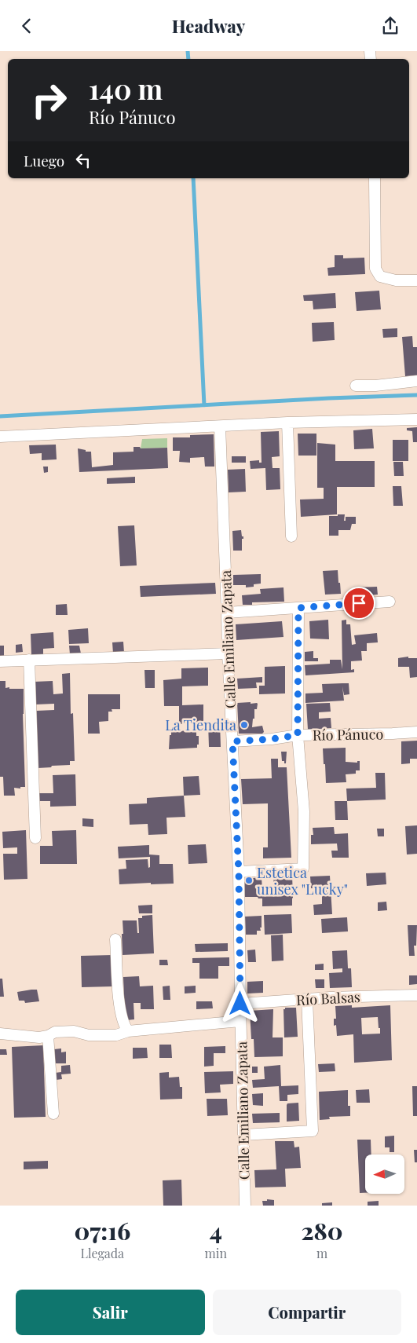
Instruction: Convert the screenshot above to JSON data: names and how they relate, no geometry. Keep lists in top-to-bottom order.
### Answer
{
  "streets": {
    "street": ["Calle Emiliano Zapata", "Río Pánuco", "Río Balsas"]
  },
  "crossings": [
    ["Calle Emiliano Zapata", "Río Pánuco"],
    ["Calle Emiliano Zapata", "Río Balsas"]
  ],
  "places": ["La Tiendita", "Estetica unisex \"Lucky\""],
  "north": "left",
  "page": {
    "header": "Headway",
    "turn": ["140 m", "Río Pánuco"],
    "then": "Luego",
    "eta": [
      "07:16",
      "Llegada",
      "4",
      "min",
      "280",
      "m"
    ],
    "buttons": ["Salir", "Compartir"]
  }
}
